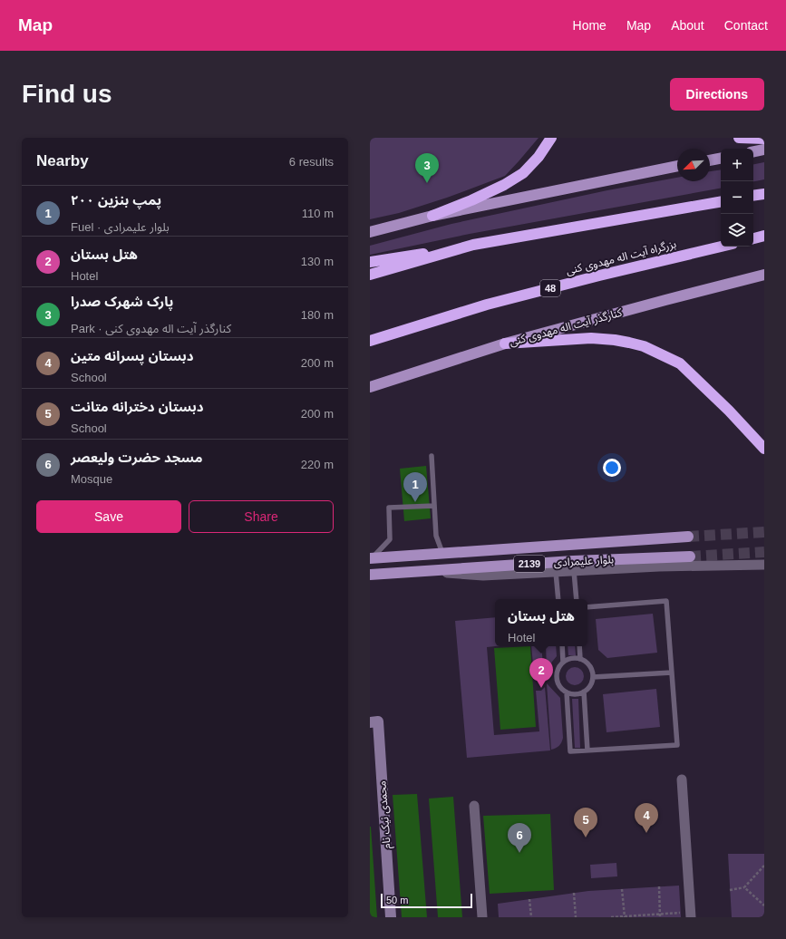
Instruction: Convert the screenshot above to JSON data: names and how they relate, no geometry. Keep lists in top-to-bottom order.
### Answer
{
  "streets": {
    "highway": ["بزرگراه آیت اله مهدوی کنی", "48"],
    "main road": ["کنارگذر آیت اله مهدوی کنی", "بلوار علیمرادی", "2139"],
    "street": ["محمدی نیک نام"]
  },
  "scale_bar": "50 m",
  "north": "bottom left",
  "page": {
    "header": "Map",
    "nav": [
      "Home",
      "Map",
      "About",
      "Contact"
    ],
    "buttons": [
      "Directions",
      ["Save", "Share"]
    ],
    "title": "Find us",
    "heading": ["Nearby", "6 results"],
    "map_buttons": ["+", "−"],
    "pins": [
      "3",
      "1",
      "2",
      "4",
      "5",
      "6"
    ],
    "list": [
      {
        "mark": "1",
        "name": "پمپ بنزین ۲۰۰",
        "note": "Fuel · بلوار علیمرادی",
        "value": "110 m"
      },
      {
        "mark": "2",
        "name": "هتل بستان",
        "note": "Hotel",
        "value": "130 m"
      },
      {
        "mark": "3",
        "name": "پارک شهرک صدرا",
        "note": "Park · کنارگذر آیت اله مهدوی کنی",
        "value": "180 m"
      },
      {
        "mark": "4",
        "name": "دبستان پسرانه متین",
        "note": "School",
        "value": "200 m"
      },
      {
        "mark": "5",
        "name": "دبستان دخترانه متانت",
        "note": "School",
        "value": "200 m"
      },
      {
        "mark": "6",
        "name": "مسجد حضرت ولیعصر",
        "note": "Mosque",
        "value": "220 m"
      }
    ],
    "popup": ["هتل بستان", "Hotel"],
    "scale": "50 m"
  }
}
